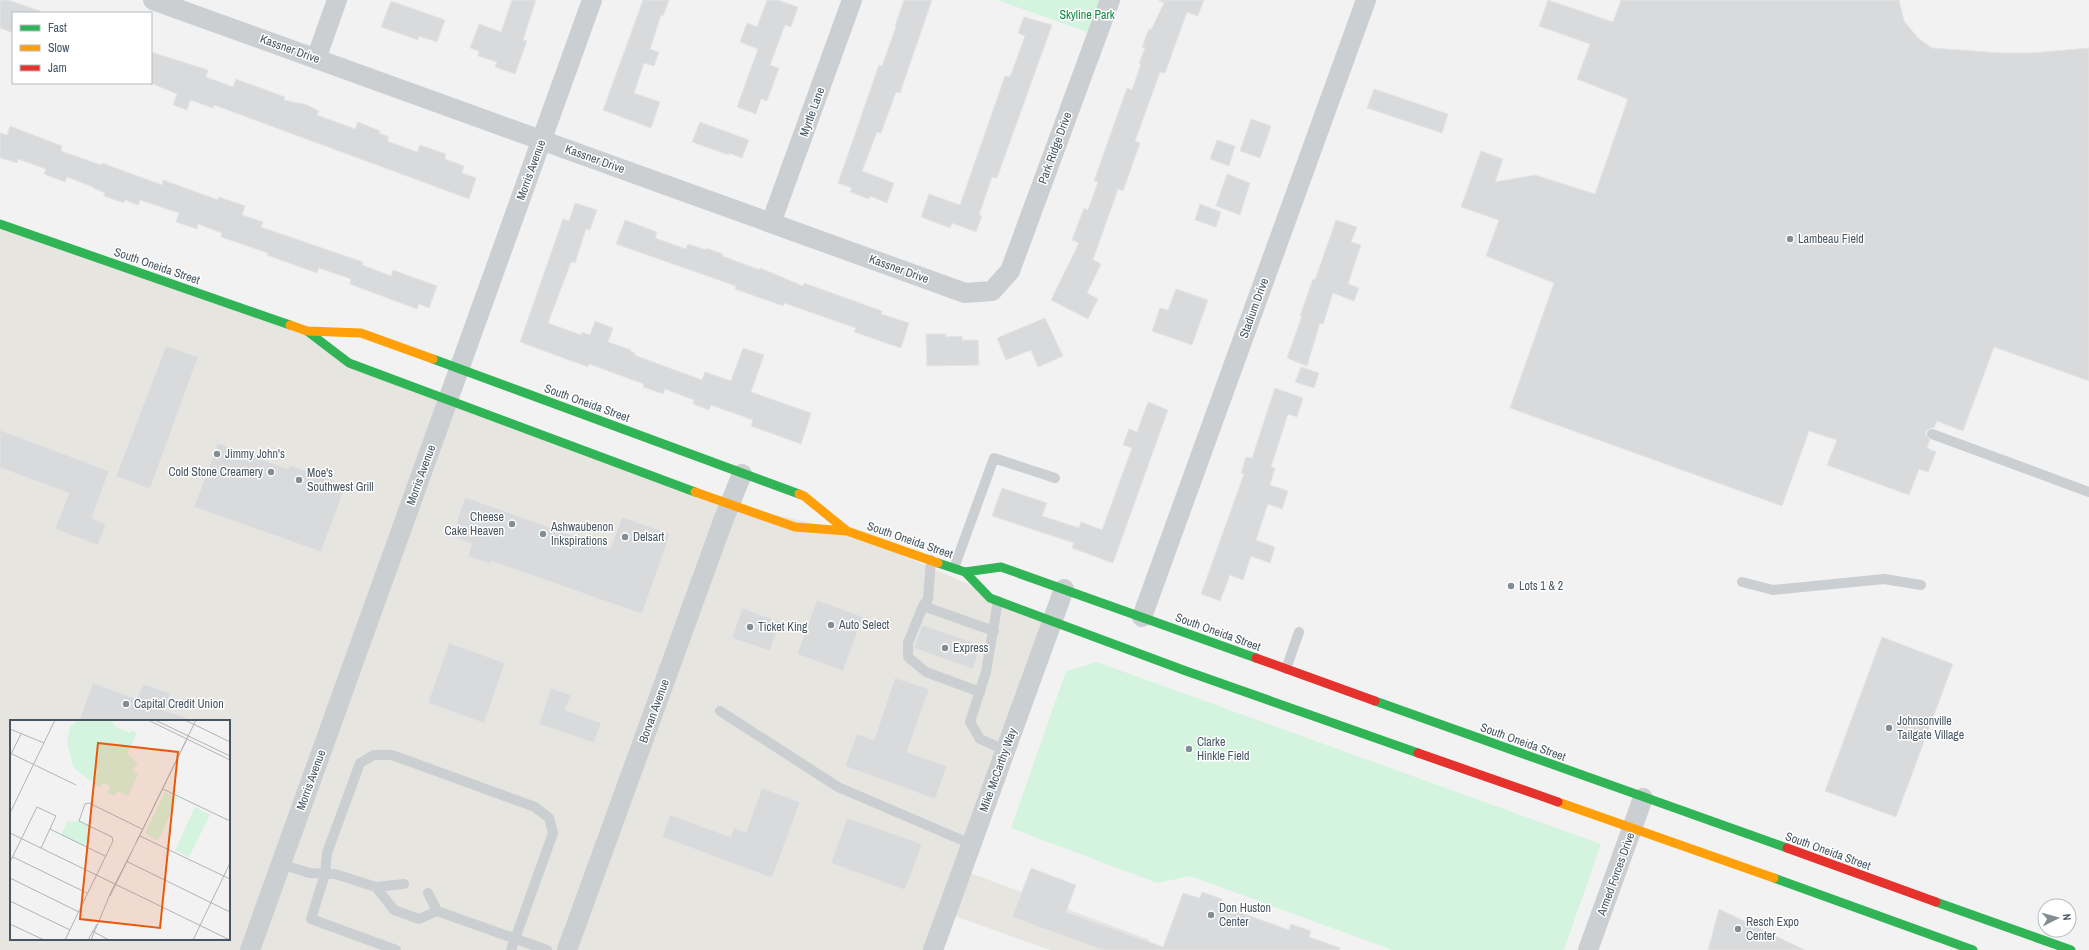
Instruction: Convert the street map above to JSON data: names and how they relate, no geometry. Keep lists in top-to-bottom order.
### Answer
{
  "streets": {
    "street": [
      "Kassner Drive",
      "Myrtle Lane",
      "Park Ridge Drive",
      "Morris Avenue",
      "South Oneida Street",
      "Stadium Drive",
      "Borvan Avenue",
      "Mike McCarthy Way",
      "Armed Forces Drive"
    ]
  },
  "crossings": [
    ["Kassner Drive", "Myrtle Lane"],
    ["Kassner Drive", "Park Ridge Drive"],
    ["Kassner Drive", "Morris Avenue"],
    ["Morris Avenue", "South Oneida Street"],
    ["South Oneida Street", "Stadium Drive"],
    ["South Oneida Street", "Borvan Avenue"],
    ["South Oneida Street", "Mike McCarthy Way"],
    ["South Oneida Street", "Armed Forces Drive"]
  ],
  "parks": ["Skyline Park"],
  "places": [
    "Lambeau Field",
    "Jimmy John's",
    "Cold Stone Creamery",
    "Moe's Southwest Grill",
    "Cheese Cake Heaven",
    "Ashwaubenon Inkspirations",
    "Delsart",
    "Lots 1 & 2",
    "Auto Select",
    "Ticket King",
    "Express",
    "Capital Credit Union",
    "Johnsonville Tailgate Village",
    "Clarke Hinkle Field",
    "Don Huston Center",
    "Resch Expo Center"
  ],
  "legend": ["Fast", "Slow", "Jam"],
  "north": "right"
}
